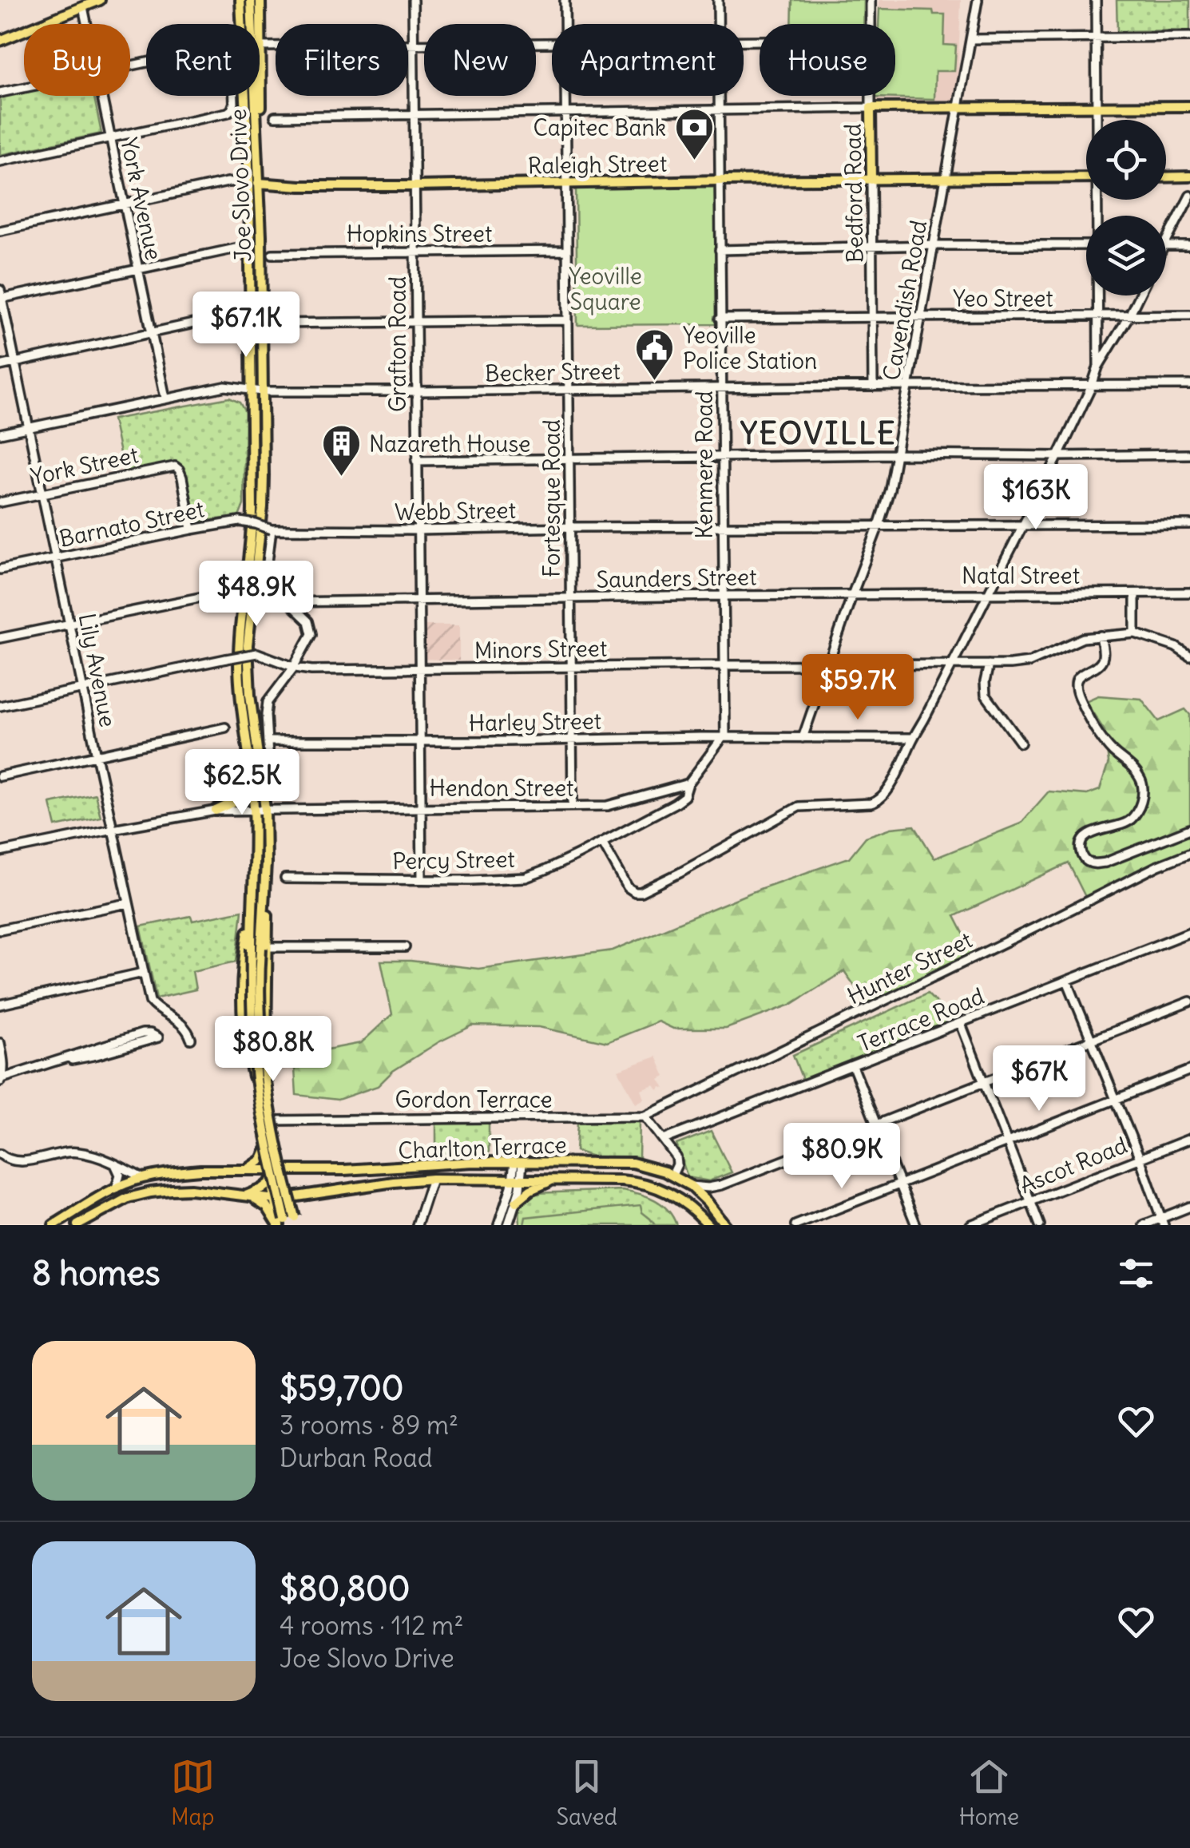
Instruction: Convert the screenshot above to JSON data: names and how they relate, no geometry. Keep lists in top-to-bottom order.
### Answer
{
  "streets": {
    "main road": [
      "Raleigh Street",
      "Joe Slovo Drive",
      "Bedford Road",
      "Charlton Terrace"
    ],
    "street": [
      "York Avenue",
      "Hopkins Street",
      "Yeo Street",
      "Cavendish Road",
      "Grafton Road",
      "Becker Street",
      "Kenmere Road",
      "York Street",
      "Fortesque Road",
      "Webb Street",
      "Barnato Street",
      "Natal Street",
      "Saunders Street",
      "Minors Street",
      "Lily Avenue",
      "Harley Street",
      "Hendon Street",
      "Percy Street",
      "Hunter Street",
      "Terrace Road",
      "Gordon Terrace",
      "Ascot Road"
    ]
  },
  "crossings": [
    ["Raleigh Street", "Joe Slovo Drive"],
    ["Raleigh Street", "Bedford Road"],
    ["Raleigh Street", "Cavendish Road"],
    ["Raleigh Street", "Grafton Road"],
    ["Raleigh Street", "Kenmere Road"],
    ["Raleigh Street", "Fortesque Road"],
    ["Joe Slovo Drive", "Becker Street"],
    ["Joe Slovo Drive", "Hendon Street"],
    ["Bedford Road", "Yeo Street"],
    ["Bedford Road", "Becker Street"],
    ["York Avenue", "Becker Street"],
    ["Hopkins Street", "Grafton Road"],
    ["Hopkins Street", "Fortesque Road"],
    ["Yeo Street", "Cavendish Road"],
    ["Yeo Street", "Kenmere Road"],
    ["Cavendish Road", "Becker Street"],
    ["Cavendish Road", "Webb Street"],
    ["Cavendish Road", "Natal Street"],
    ["Cavendish Road", "Saunders Street"],
    ["Cavendish Road", "Minors Street"],
    ["Cavendish Road", "Harley Street"],
    ["Grafton Road", "Becker Street"],
    ["Grafton Road", "Webb Street"],
    ["Grafton Road", "Saunders Street"],
    ["Grafton Road", "Minors Street"],
    ["Grafton Road", "Harley Street"],
    ["Grafton Road", "Hendon Street"],
    ["Grafton Road", "Percy Street"],
    ["Becker Street", "Kenmere Road"],
    ["Becker Street", "Fortesque Road"],
    ["Becker Street", "Lily Avenue"],
    ["Kenmere Road", "Webb Street"],
    ["Kenmere Road", "Saunders Street"],
    ["Kenmere Road", "Minors Street"],
    ["Kenmere Road", "Harley Street"],
    ["York Street", "Barnato Street"],
    ["York Street", "Lily Avenue"],
    ["Fortesque Road", "Webb Street"],
    ["Fortesque Road", "Saunders Street"],
    ["Fortesque Road", "Minors Street"],
    ["Fortesque Road", "Harley Street"],
    ["Fortesque Road", "Hendon Street"],
    ["Webb Street", "Barnato Street"],
    ["Barnato Street", "Lily Avenue"],
    ["Natal Street", "Saunders Street"],
    ["Saunders Street", "Lily Avenue"],
    ["Minors Street", "Lily Avenue"],
    ["Lily Avenue", "Hendon Street"],
    ["Hendon Street", "Percy Street"],
    ["Hunter Street", "Gordon Terrace"]
  ],
  "districts": ["YEOVILLE"],
  "parks": ["Yeoville Square"],
  "places": {
    "bank": ["Capitec Bank"],
    "public building": ["Yeoville Police Station"],
    "building": ["Nazareth House"]
  },
  "page": {
    "chip": [
      "Buy",
      "Rent",
      "Filters",
      "New",
      "Apartment",
      "House"
    ],
    "price": [
      "$67.1K",
      "$163K",
      "$48.9K",
      "$59.7K",
      "$62.5K",
      "$80.8K",
      "$67K",
      "$80.9K"
    ],
    "heading": "8 homes",
    "list": [
      {
        "name": "$59,700",
        "note": "3 rooms · 89 m² · Durban Road"
      },
      {
        "name": "$80,800",
        "note": "4 rooms · 112 m² · Joe Slovo Drive"
      }
    ],
    "tabs": ["Map", "Saved", "Home"]
  }
}
